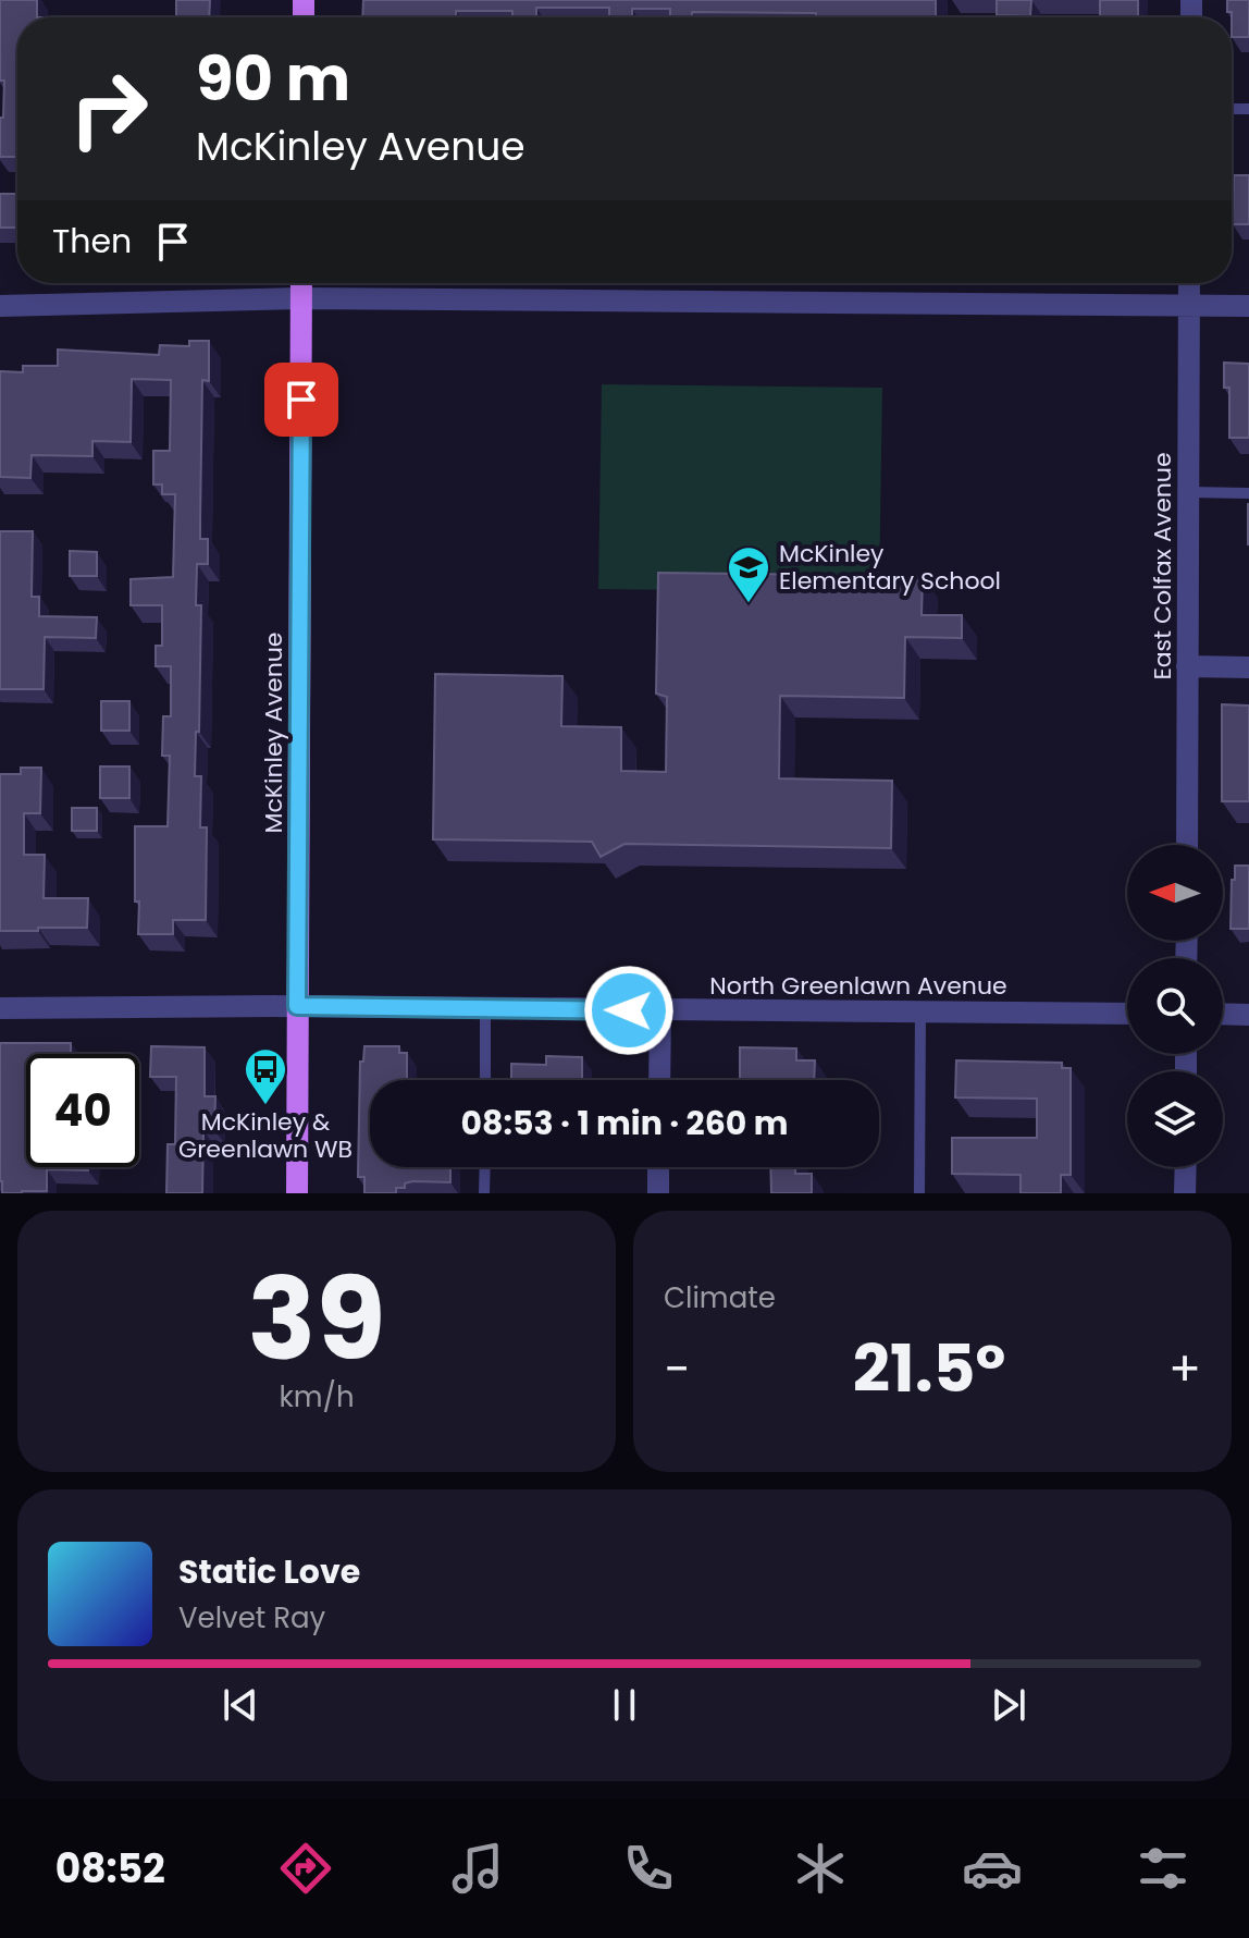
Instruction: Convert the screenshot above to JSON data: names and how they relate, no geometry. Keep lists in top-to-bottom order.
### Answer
{
  "streets": {
    "main road": ["McKinley Avenue"],
    "street": ["East Colfax Avenue", "North Greenlawn Avenue"]
  },
  "crossings": [
    ["McKinley Avenue", "North Greenlawn Avenue"]
  ],
  "places": {
    "school or university": ["McKinley Elementary School"],
    "bus stop": ["McKinley & Greenlawn WB"]
  },
  "north": "left",
  "page": {
    "turn": ["90 m", "McKinley Avenue"],
    "then": "Then",
    "limit": "40",
    "trip": "08:53 · 1 min · 260 m",
    "tile": [
      ["39", "km/h"],
      "Climate"
    ],
    "heat": ["−", "21.5°", "+"],
    "song": ["Static Love", "Velvet Ray"],
    "tabs": "08:52"
  }
}
